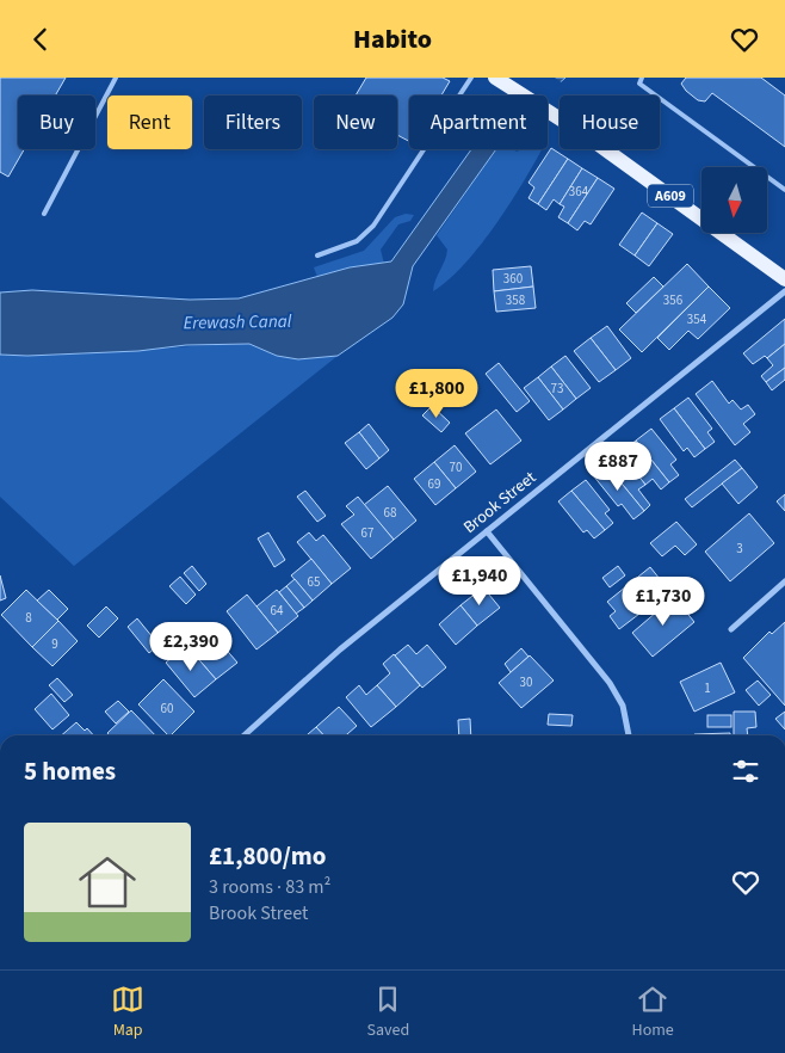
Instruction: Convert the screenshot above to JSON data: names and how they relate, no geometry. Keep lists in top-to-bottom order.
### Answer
{
  "streets": {
    "main road": ["A609"],
    "street": ["Brook Street"]
  },
  "water": ["Erewash Canal"],
  "house_numbers": [
    "364",
    "360",
    "358",
    "356",
    "354",
    "73",
    "70",
    "69",
    "68",
    "67",
    "3",
    "65",
    "64",
    "8",
    "9",
    "30",
    "1",
    "60"
  ],
  "north": "bottom",
  "page": {
    "header": "Habito",
    "chip": [
      "Buy",
      "Rent",
      "Filters",
      "New",
      "Apartment",
      "House"
    ],
    "price": [
      "£1,800",
      "£887",
      "£1,940",
      "£1,730",
      "£2,390"
    ],
    "heading": "5 homes",
    "list": [
      {
        "name": "£1,800/mo",
        "note": "3 rooms · 83 m² · Brook Street"
      }
    ],
    "tabs": ["Map", "Saved", "Home"]
  }
}
